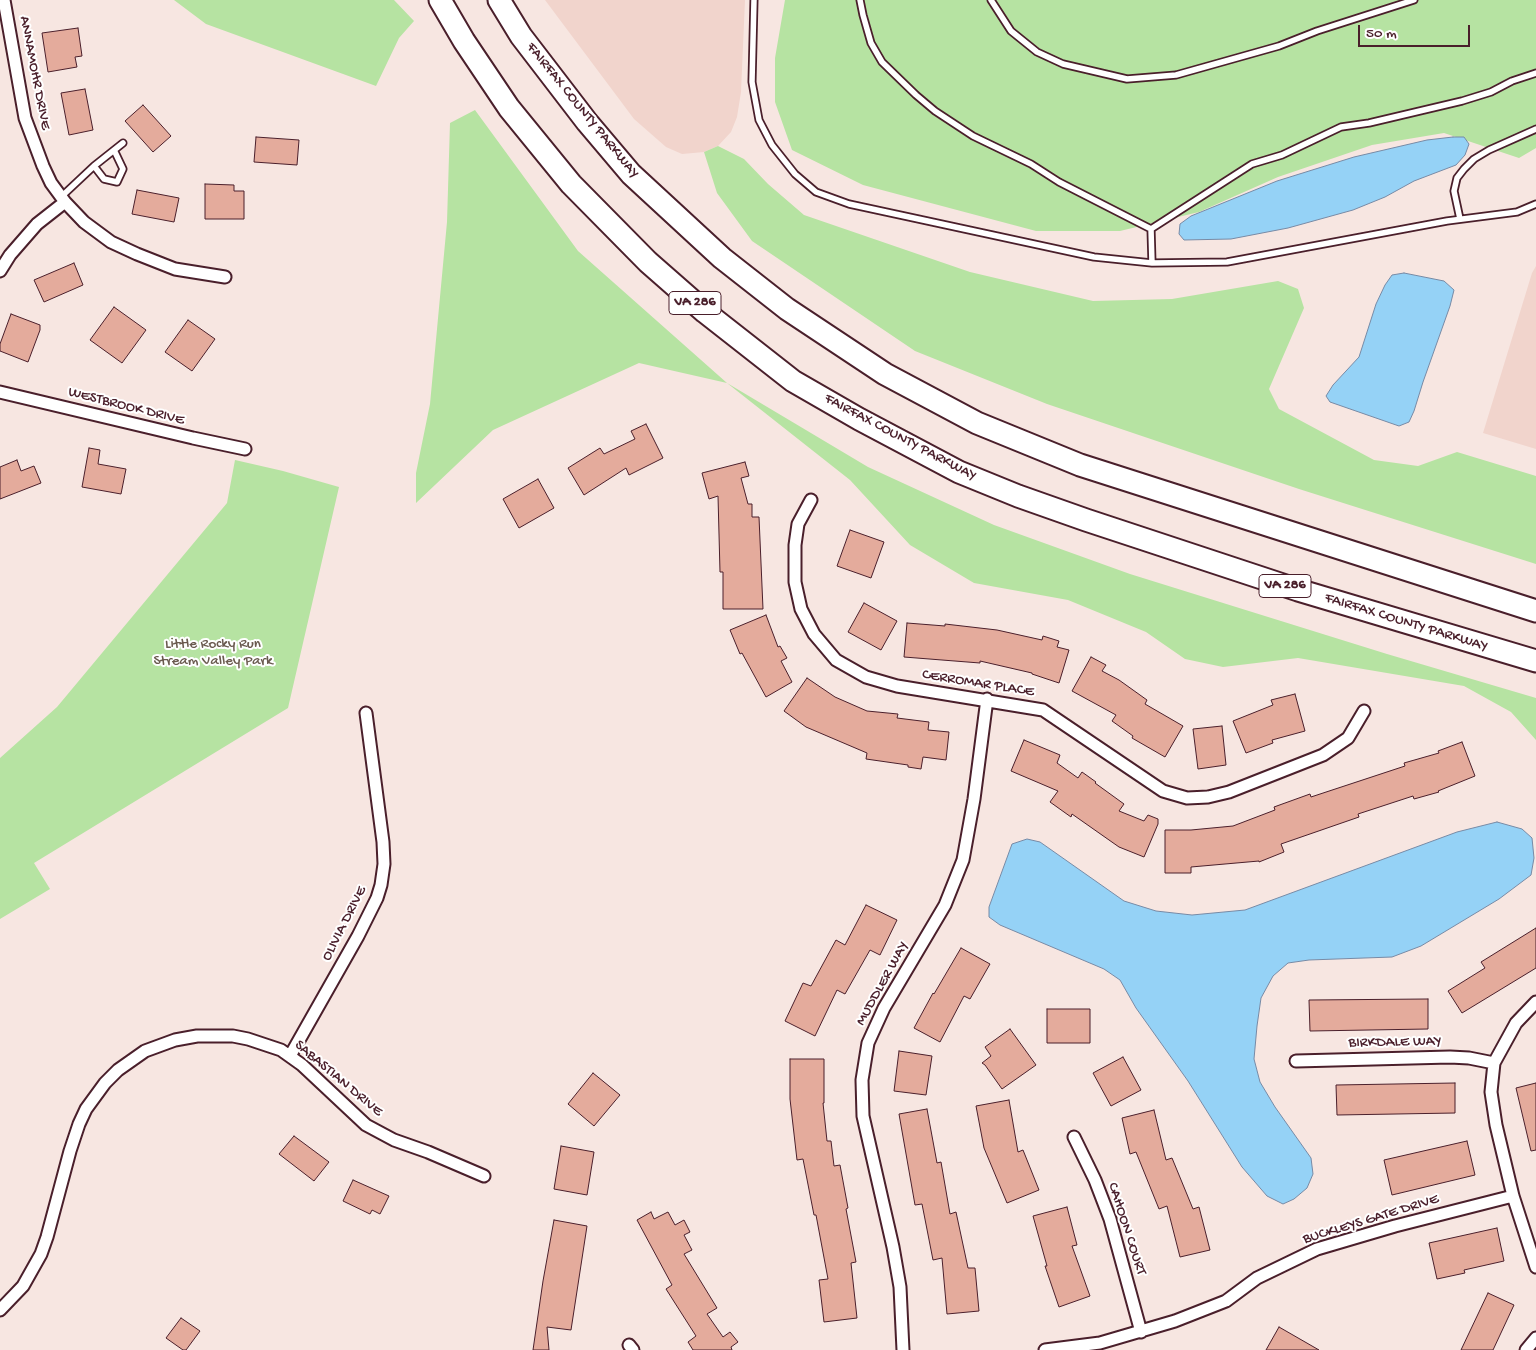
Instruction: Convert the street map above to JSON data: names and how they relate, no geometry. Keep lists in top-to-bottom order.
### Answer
{
  "streets": {
    "highway": ["FAIRFAX COUNTY PARKWAY", "VA 286"],
    "street": [
      "ANNAMOHR DRIVE",
      "WESTBROOK DRIVE",
      "CERROMAR PLACE",
      "OLIVIA DRIVE",
      "MUDDLER WAY",
      "BIRKDALE WAY",
      "SABASTIAN DRIVE",
      "BUCKLEYS GATE DRIVE",
      "CAHOON COURT"
    ]
  },
  "crossings": [
    ["CERROMAR PLACE", "MUDDLER WAY"],
    ["OLIVIA DRIVE", "SABASTIAN DRIVE"],
    ["BUCKLEYS GATE DRIVE", "CAHOON COURT"]
  ],
  "parks": ["Little Rocky Run Stream Valley Park"],
  "scale_bar": "50 m"
}
